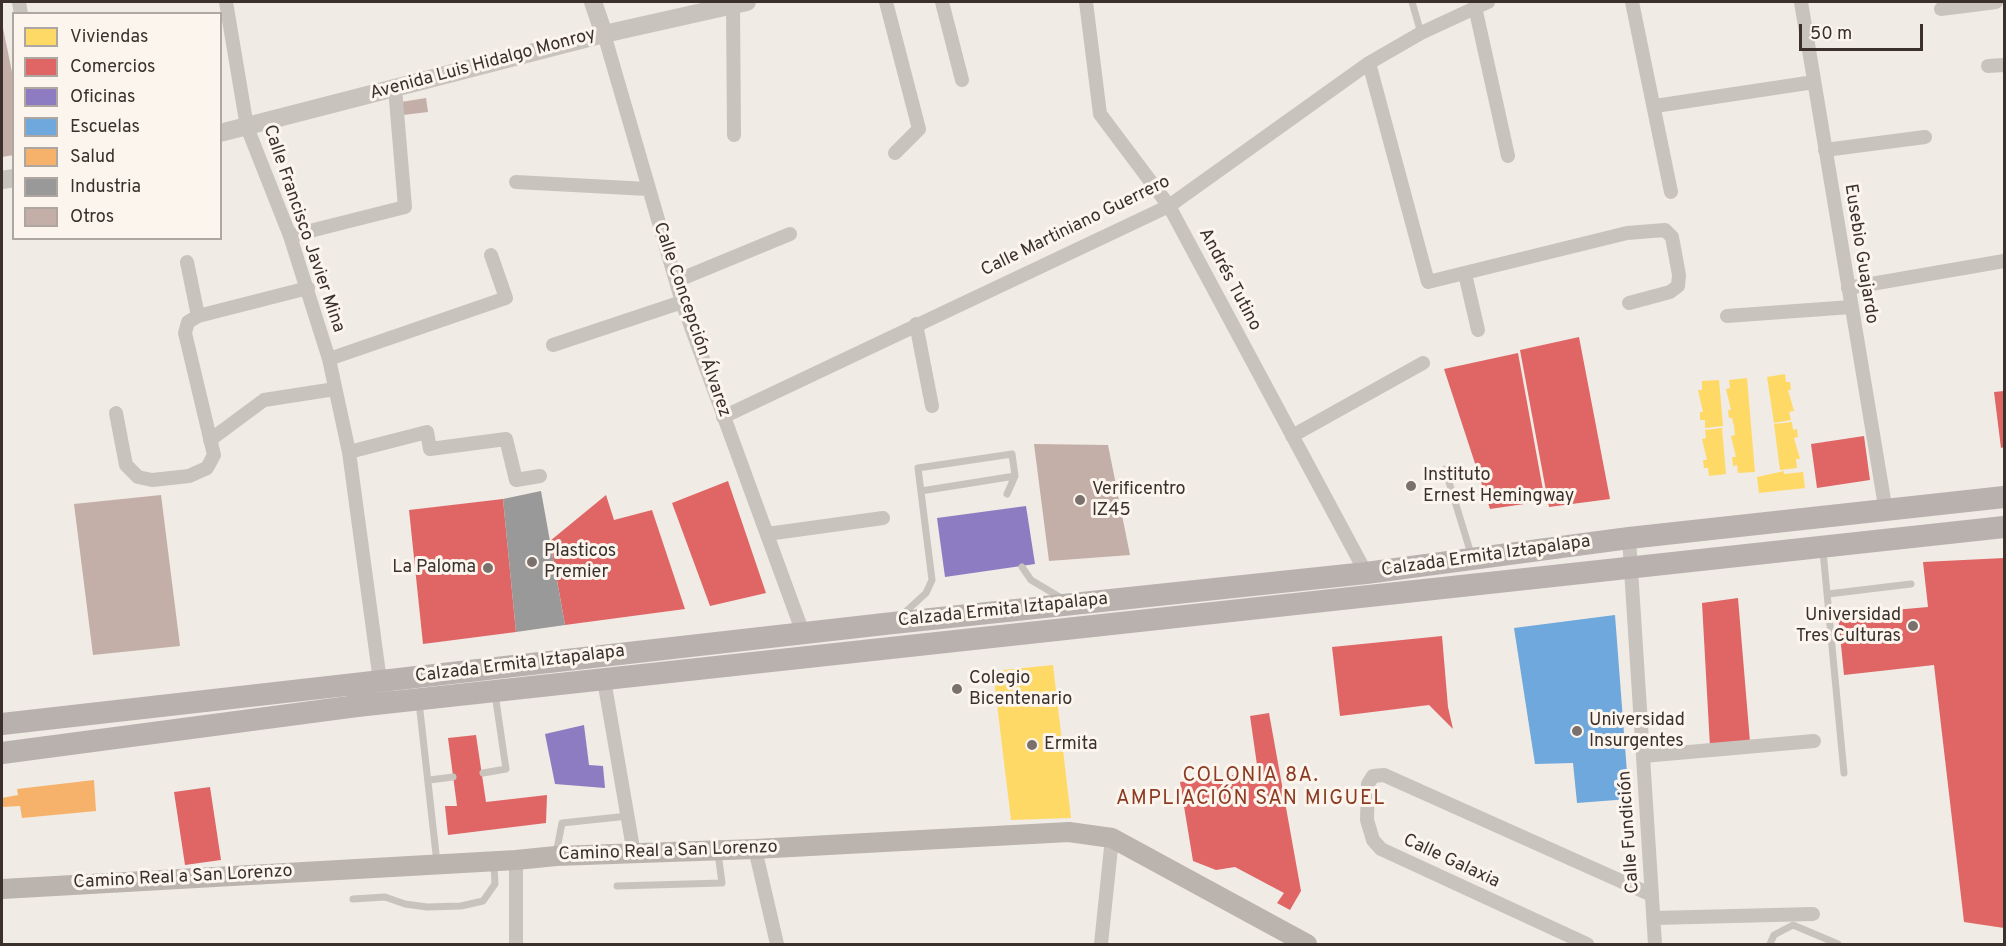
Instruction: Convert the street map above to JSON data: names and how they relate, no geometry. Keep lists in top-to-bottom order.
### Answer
{
  "streets": {
    "main road": ["Calzada Ermita Iztapalapa", "Camino Real a San Lorenzo"],
    "street": [
      "Avenida Luis Hidalgo Monroy",
      "Calle Martiniano Guerrero",
      "Calle Francisco Javier Mina",
      "Eusebio Guajardo",
      "Andrés Tutino",
      "Calle Concepción Álvarez",
      "Calle Fundición",
      "Calle Galaxia"
    ]
  },
  "crossings": [
    ["Avenida Luis Hidalgo Monroy", "Calle Francisco Javier Mina"],
    ["Avenida Luis Hidalgo Monroy", "Calle Concepción Álvarez"],
    ["Calle Martiniano Guerrero", "Andrés Tutino"],
    ["Calle Martiniano Guerrero", "Calle Concepción Álvarez"],
    ["Calle Francisco Javier Mina", "Calzada Ermita Iztapalapa"],
    ["Eusebio Guajardo", "Calzada Ermita Iztapalapa"],
    ["Andrés Tutino", "Calzada Ermita Iztapalapa"],
    ["Calle Concepción Álvarez", "Calzada Ermita Iztapalapa"],
    ["Calzada Ermita Iztapalapa", "Calle Fundición"],
    ["Calle Fundición", "Calle Galaxia"]
  ],
  "districts": ["COLONIA 8A. AMPLIACIÓN SAN MIGUEL"],
  "places": [
    "Instituto Ernest Hemingway",
    "Verificentro IZ45",
    "Plasticos Premier",
    "La Paloma",
    "Universidad Tres Culturas",
    "Colegio Bicentenario",
    "Universidad Insurgentes",
    "Ermita"
  ],
  "legend": [
    "Viviendas",
    "Comercios",
    "Oficinas",
    "Escuelas",
    "Salud",
    "Industria",
    "Otros"
  ],
  "scale_bar": "50 m"
}
